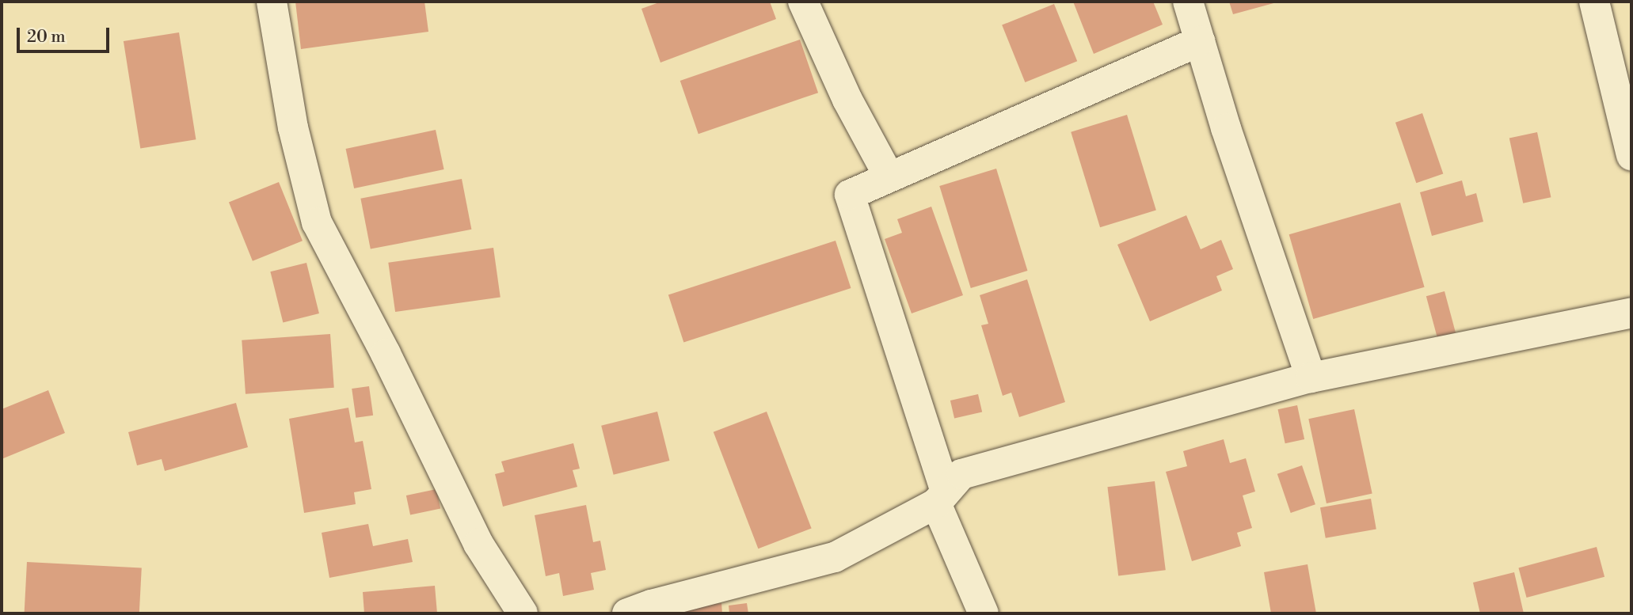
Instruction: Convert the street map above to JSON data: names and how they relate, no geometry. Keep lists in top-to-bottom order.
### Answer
{
  "scale_bar": "20 m"
}
